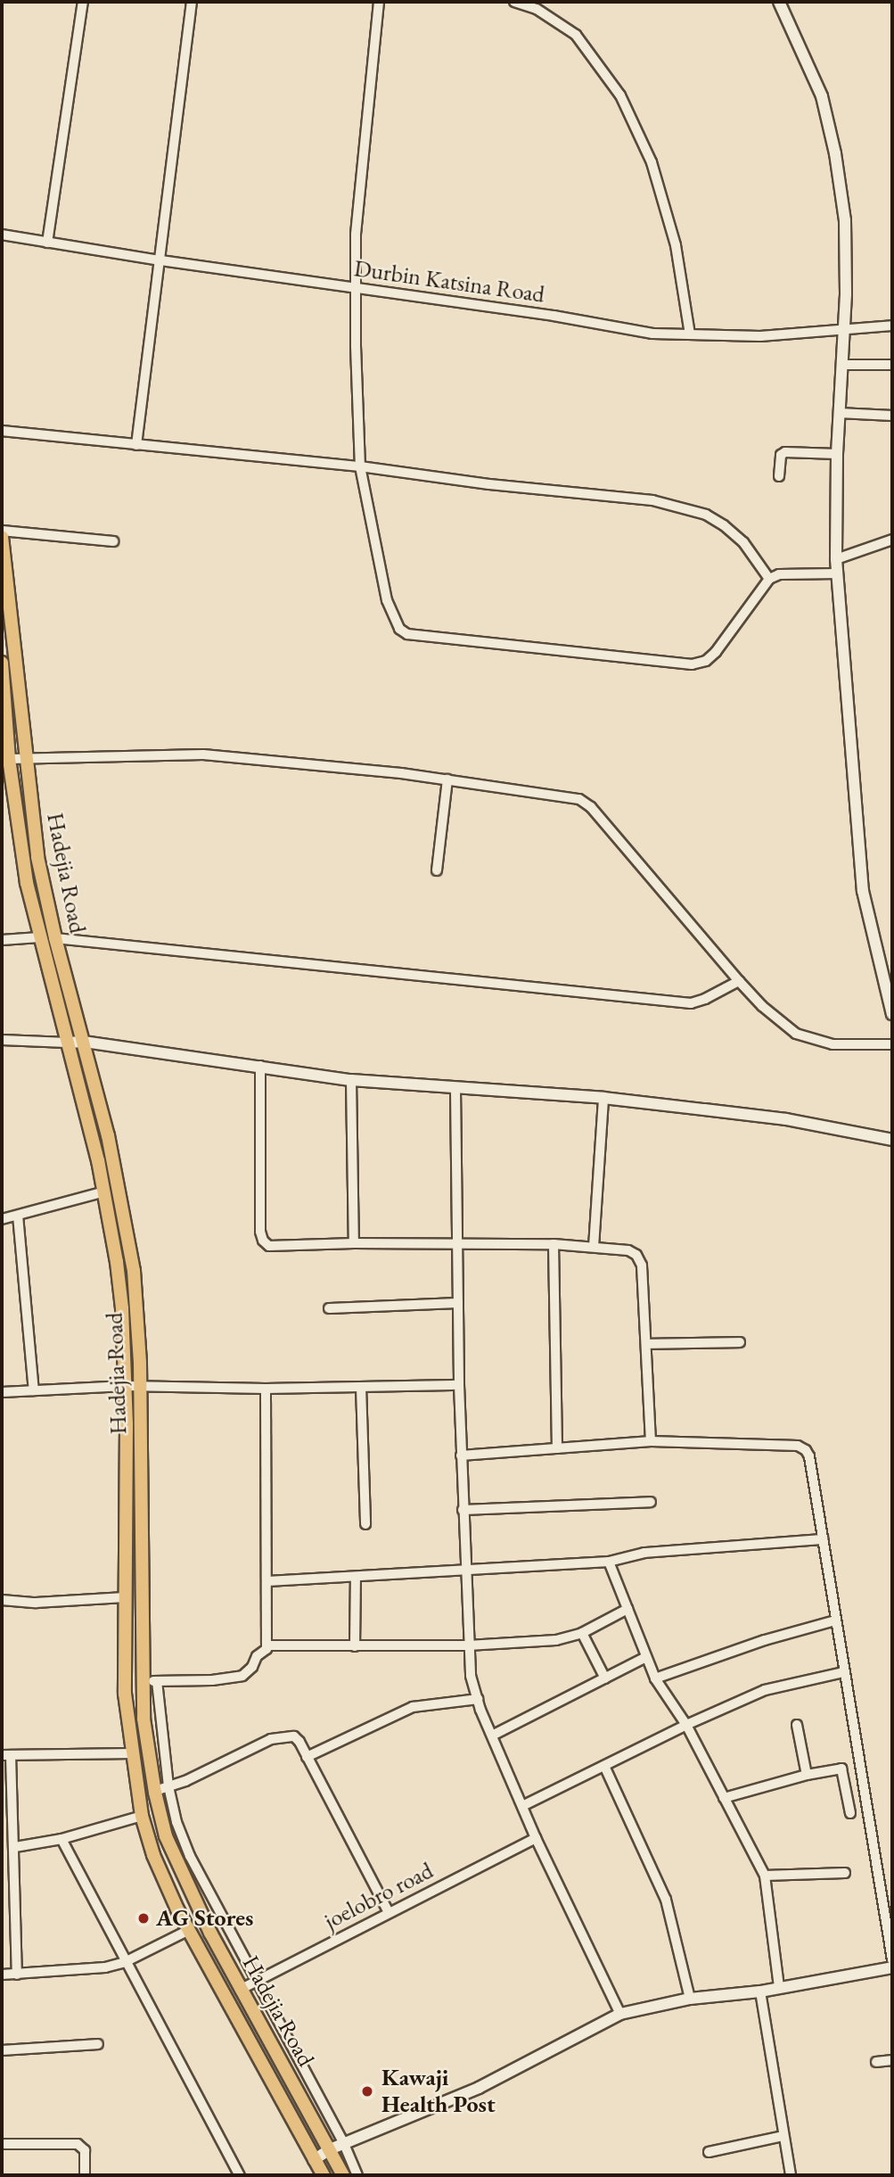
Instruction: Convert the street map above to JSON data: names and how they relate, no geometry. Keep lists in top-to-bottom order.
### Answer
{
  "streets": {
    "main road": ["Hadejia Road"],
    "street": ["Durbin Katsina Road", "joelobro road"]
  },
  "crossings": [
    ["Hadejia Road", "joelobro road"]
  ],
  "places": ["AG Stores", "Kawaji Health Post"]
}
